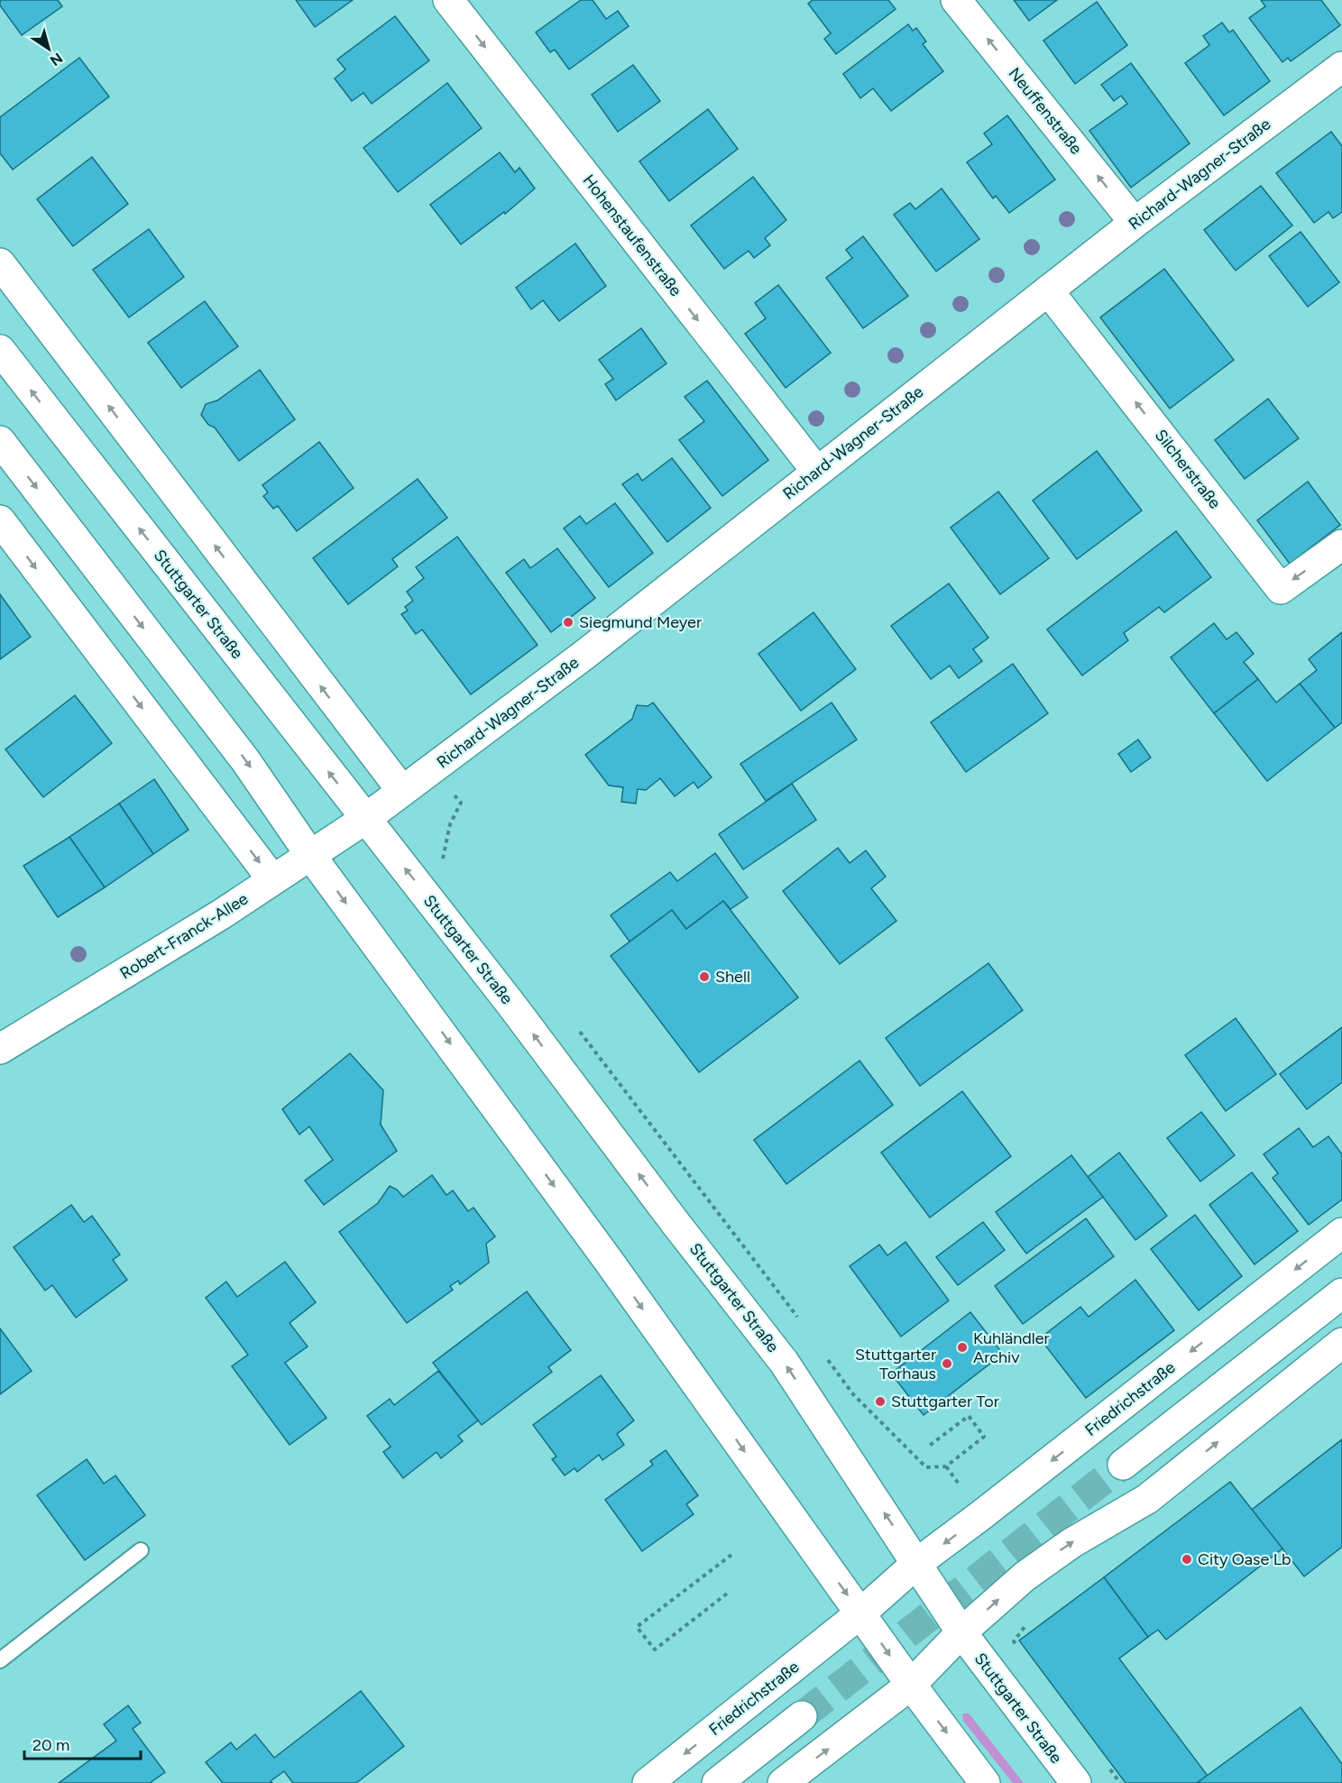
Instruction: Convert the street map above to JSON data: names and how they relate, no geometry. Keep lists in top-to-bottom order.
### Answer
{
  "streets": {
    "main road": [
      "Neuffenstraße",
      "Richard-Wagner-Straße",
      "Hohenstaufenstraße",
      "Silcherstraße",
      "Stuttgarter Straße",
      "Robert-Franck-Allee",
      "Friedrichstraße"
    ]
  },
  "crossings": [
    ["Neuffenstraße", "Richard-Wagner-Straße"],
    ["Richard-Wagner-Straße", "Hohenstaufenstraße"],
    ["Richard-Wagner-Straße", "Silcherstraße"],
    ["Richard-Wagner-Straße", "Stuttgarter Straße"],
    ["Richard-Wagner-Straße", "Robert-Franck-Allee"],
    ["Stuttgarter Straße", "Robert-Franck-Allee"],
    ["Stuttgarter Straße", "Friedrichstraße"]
  ],
  "one_way": ["Neuffenstraße", "Hohenstaufenstraße", "Silcherstraße"],
  "places": [
    "Siegmund Meyer",
    "Shell",
    "Kuhländler Archiv",
    "Stuttgarter Torhaus",
    "Stuttgarter Tor",
    "City Oase Lb"
  ],
  "scale_bar": "20 m",
  "north": "bottom right"
}
